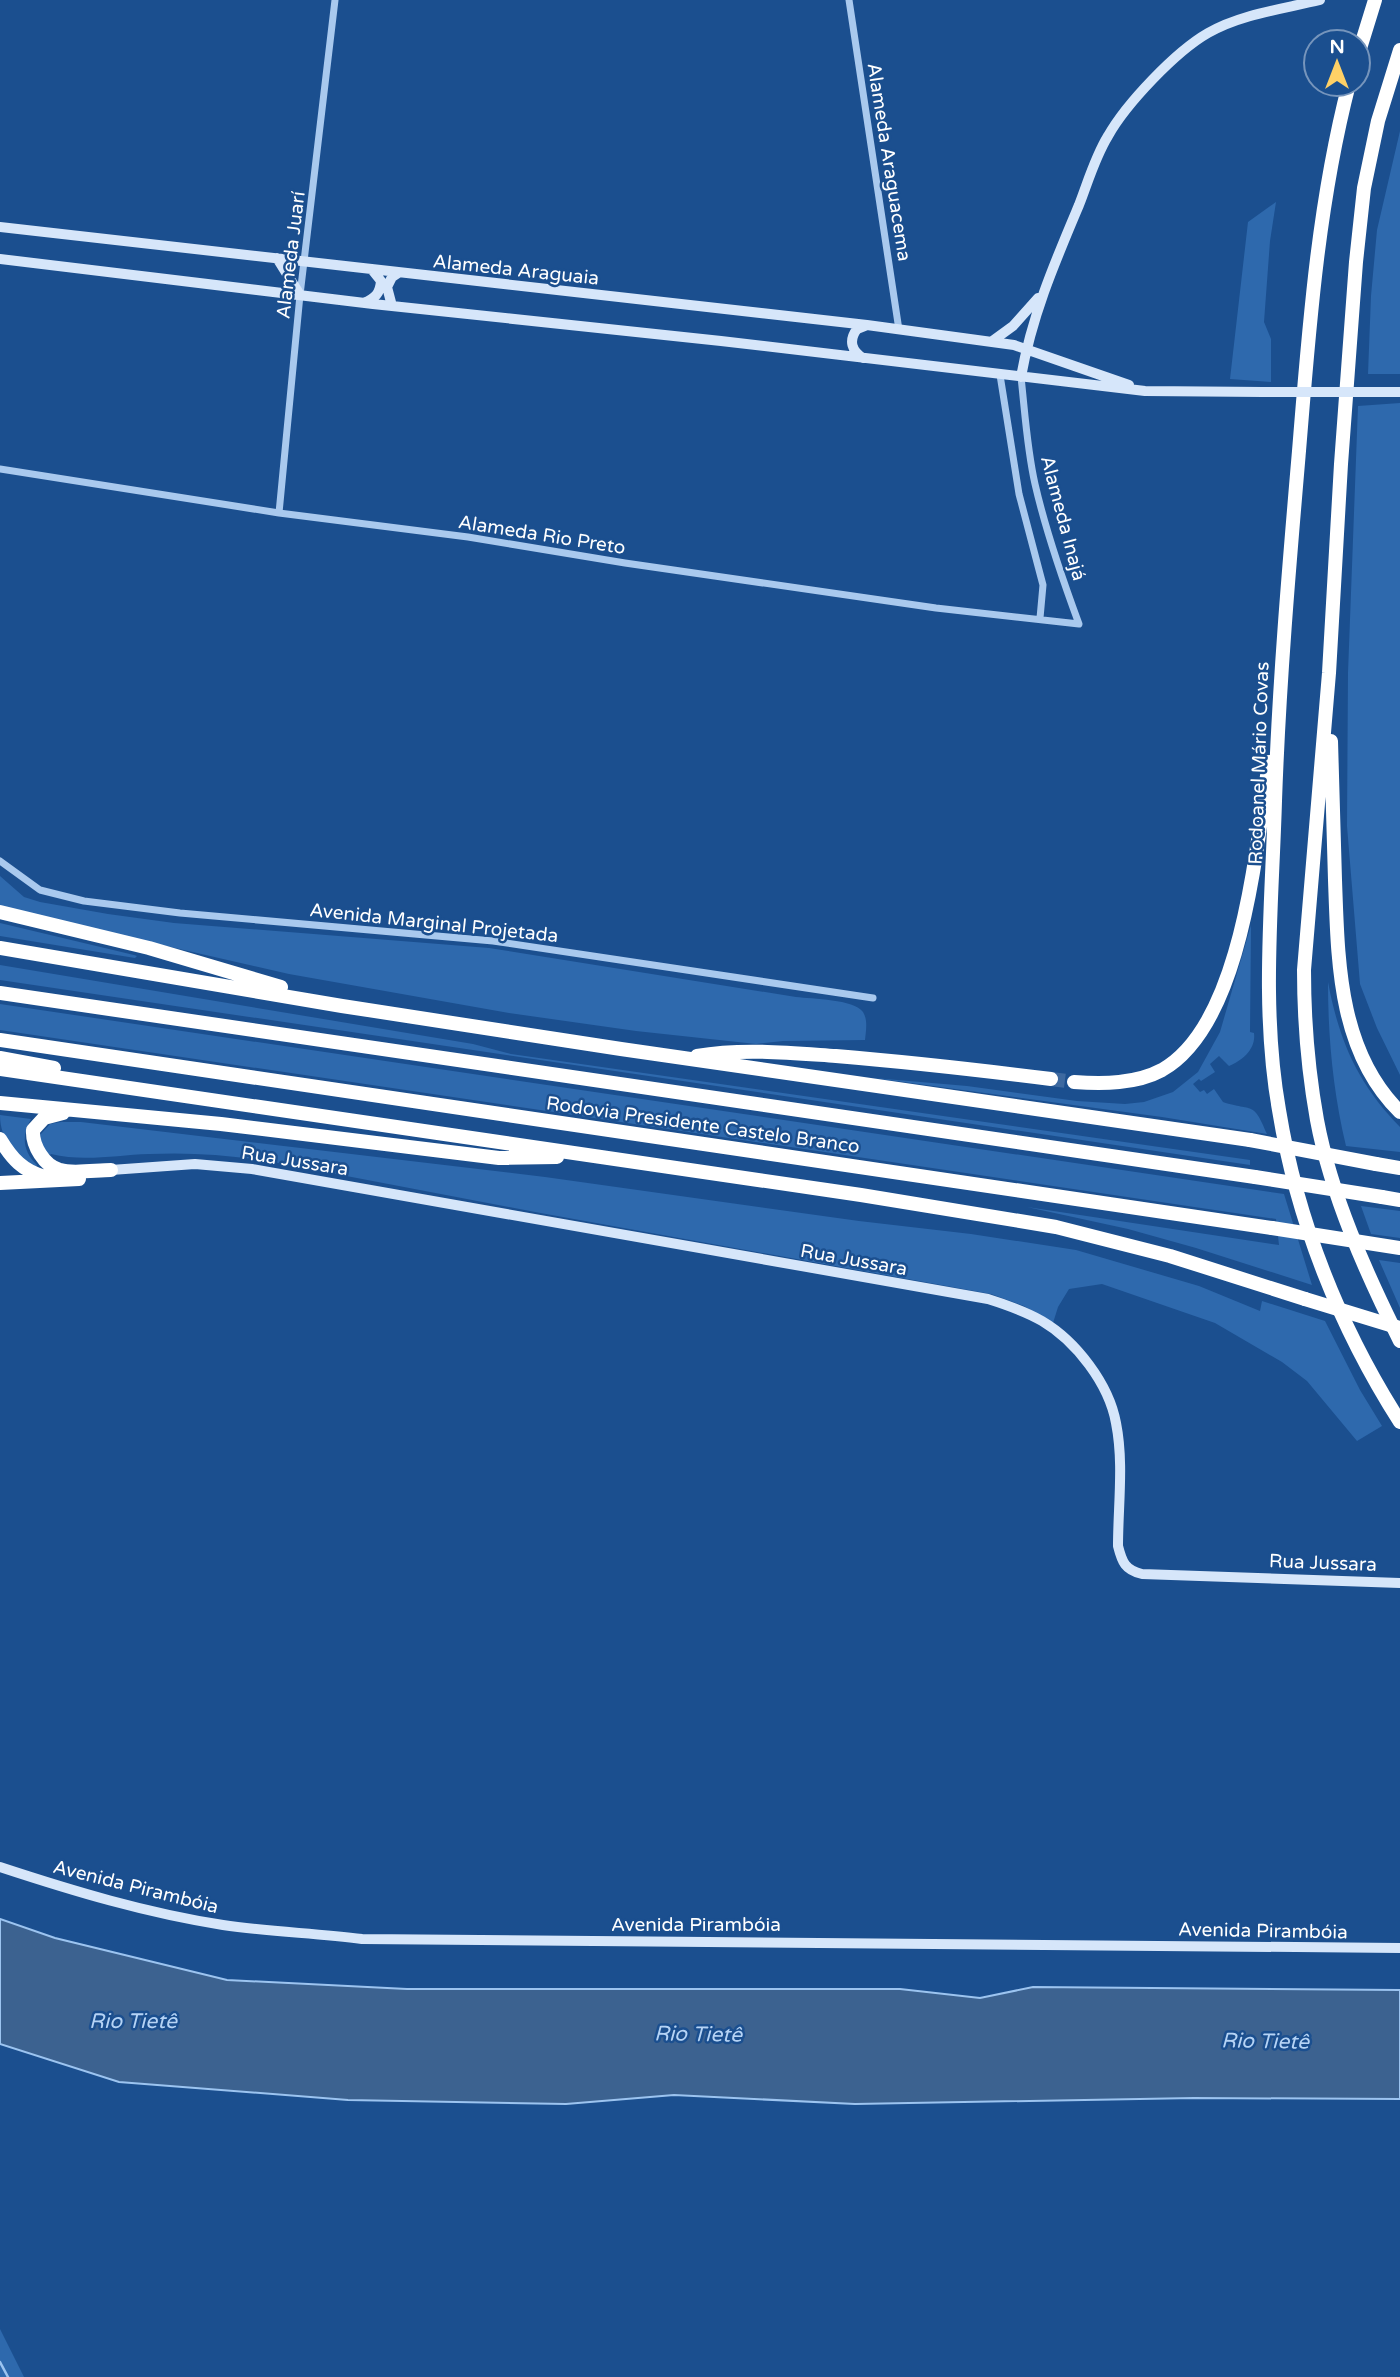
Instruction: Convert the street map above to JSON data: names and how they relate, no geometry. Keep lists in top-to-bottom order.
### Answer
{
  "streets": {
    "highway": ["Rodoanel Mário Covas", "Rodovia Presidente Castelo Branco"],
    "street": [
      "Alameda Araguacema",
      "Alameda Juarí",
      "Alameda Araguaia",
      "Alameda Inajá",
      "Alameda Rio Preto",
      "Avenida Marginal Projetada",
      "Rua Jussara",
      "Avenida Pirambóia"
    ]
  },
  "crossings": [
    ["Alameda Araguacema", "Alameda Araguaia"],
    ["Alameda Juarí", "Alameda Araguaia"],
    ["Alameda Juarí", "Alameda Rio Preto"],
    ["Alameda Inajá", "Alameda Rio Preto"]
  ],
  "water": ["Rio Tietê"],
  "north": "top"
}
